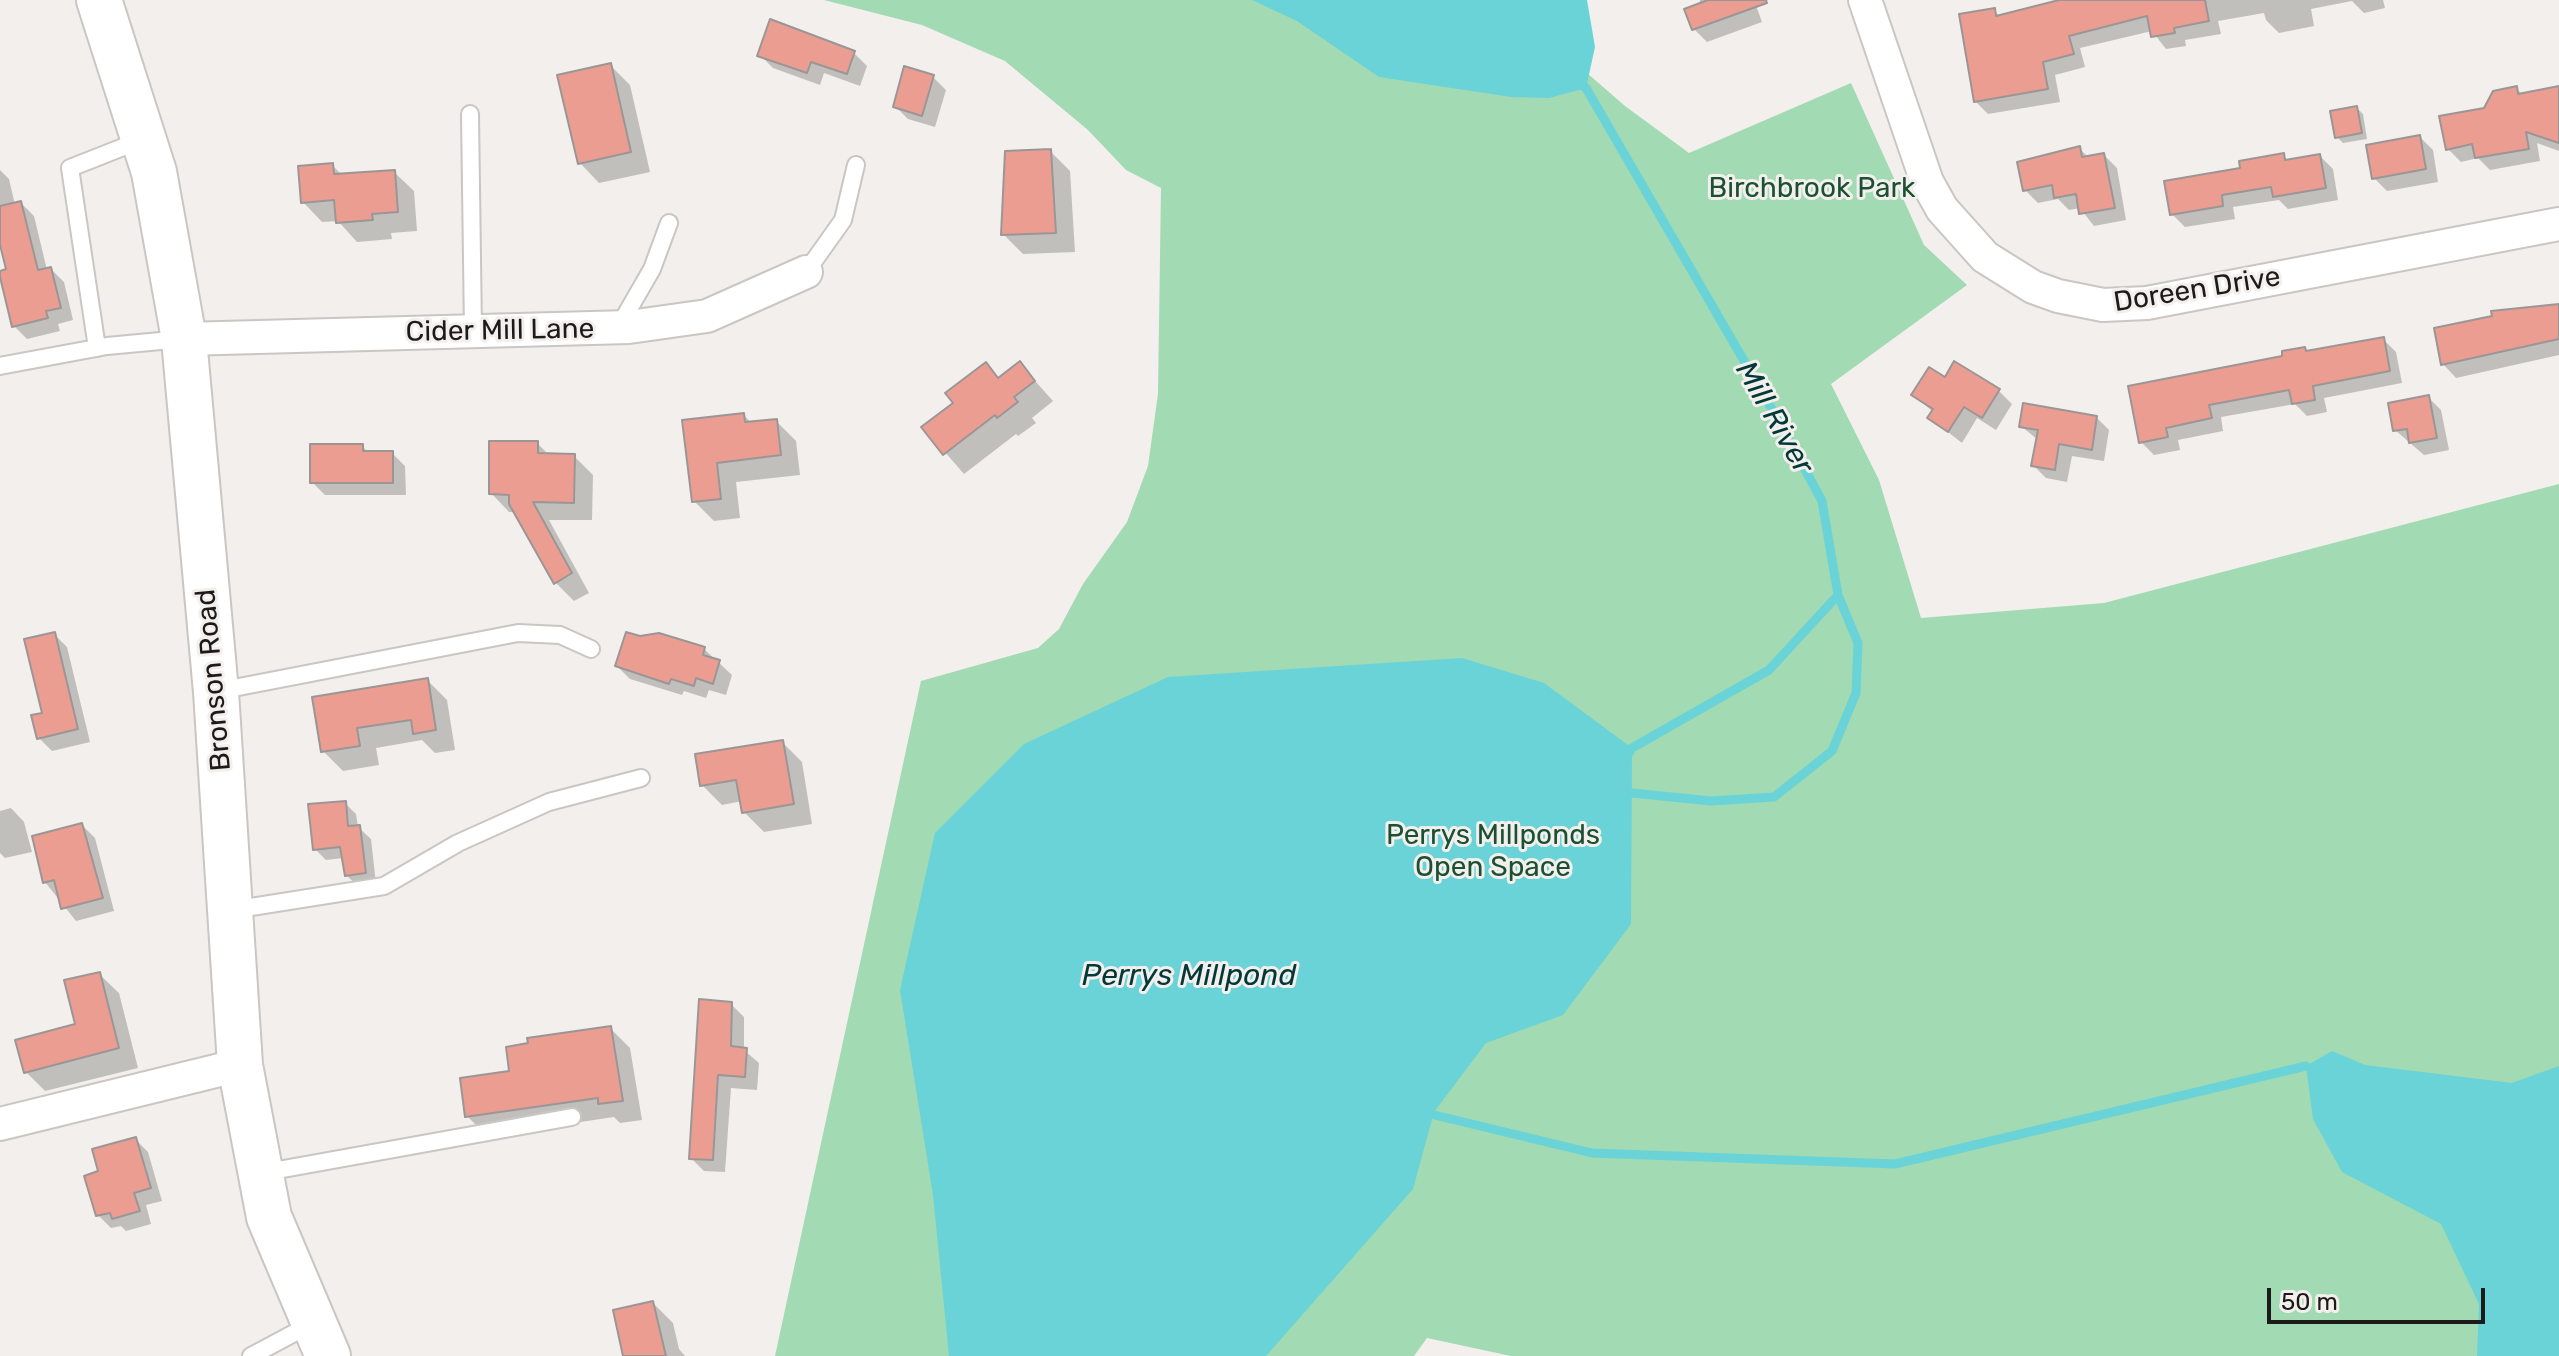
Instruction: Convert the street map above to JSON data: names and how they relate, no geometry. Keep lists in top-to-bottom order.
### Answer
{
  "streets": {
    "main road": ["Bronson Road"],
    "street": ["Doreen Drive", "Cider Mill Lane"]
  },
  "crossings": [
    ["Cider Mill Lane", "Bronson Road"]
  ],
  "water": ["Mill River", "Perrys Millpond"],
  "parks": ["Birchbrook Park", "Perrys Millponds Open Space"],
  "scale_bar": "50 m"
}
